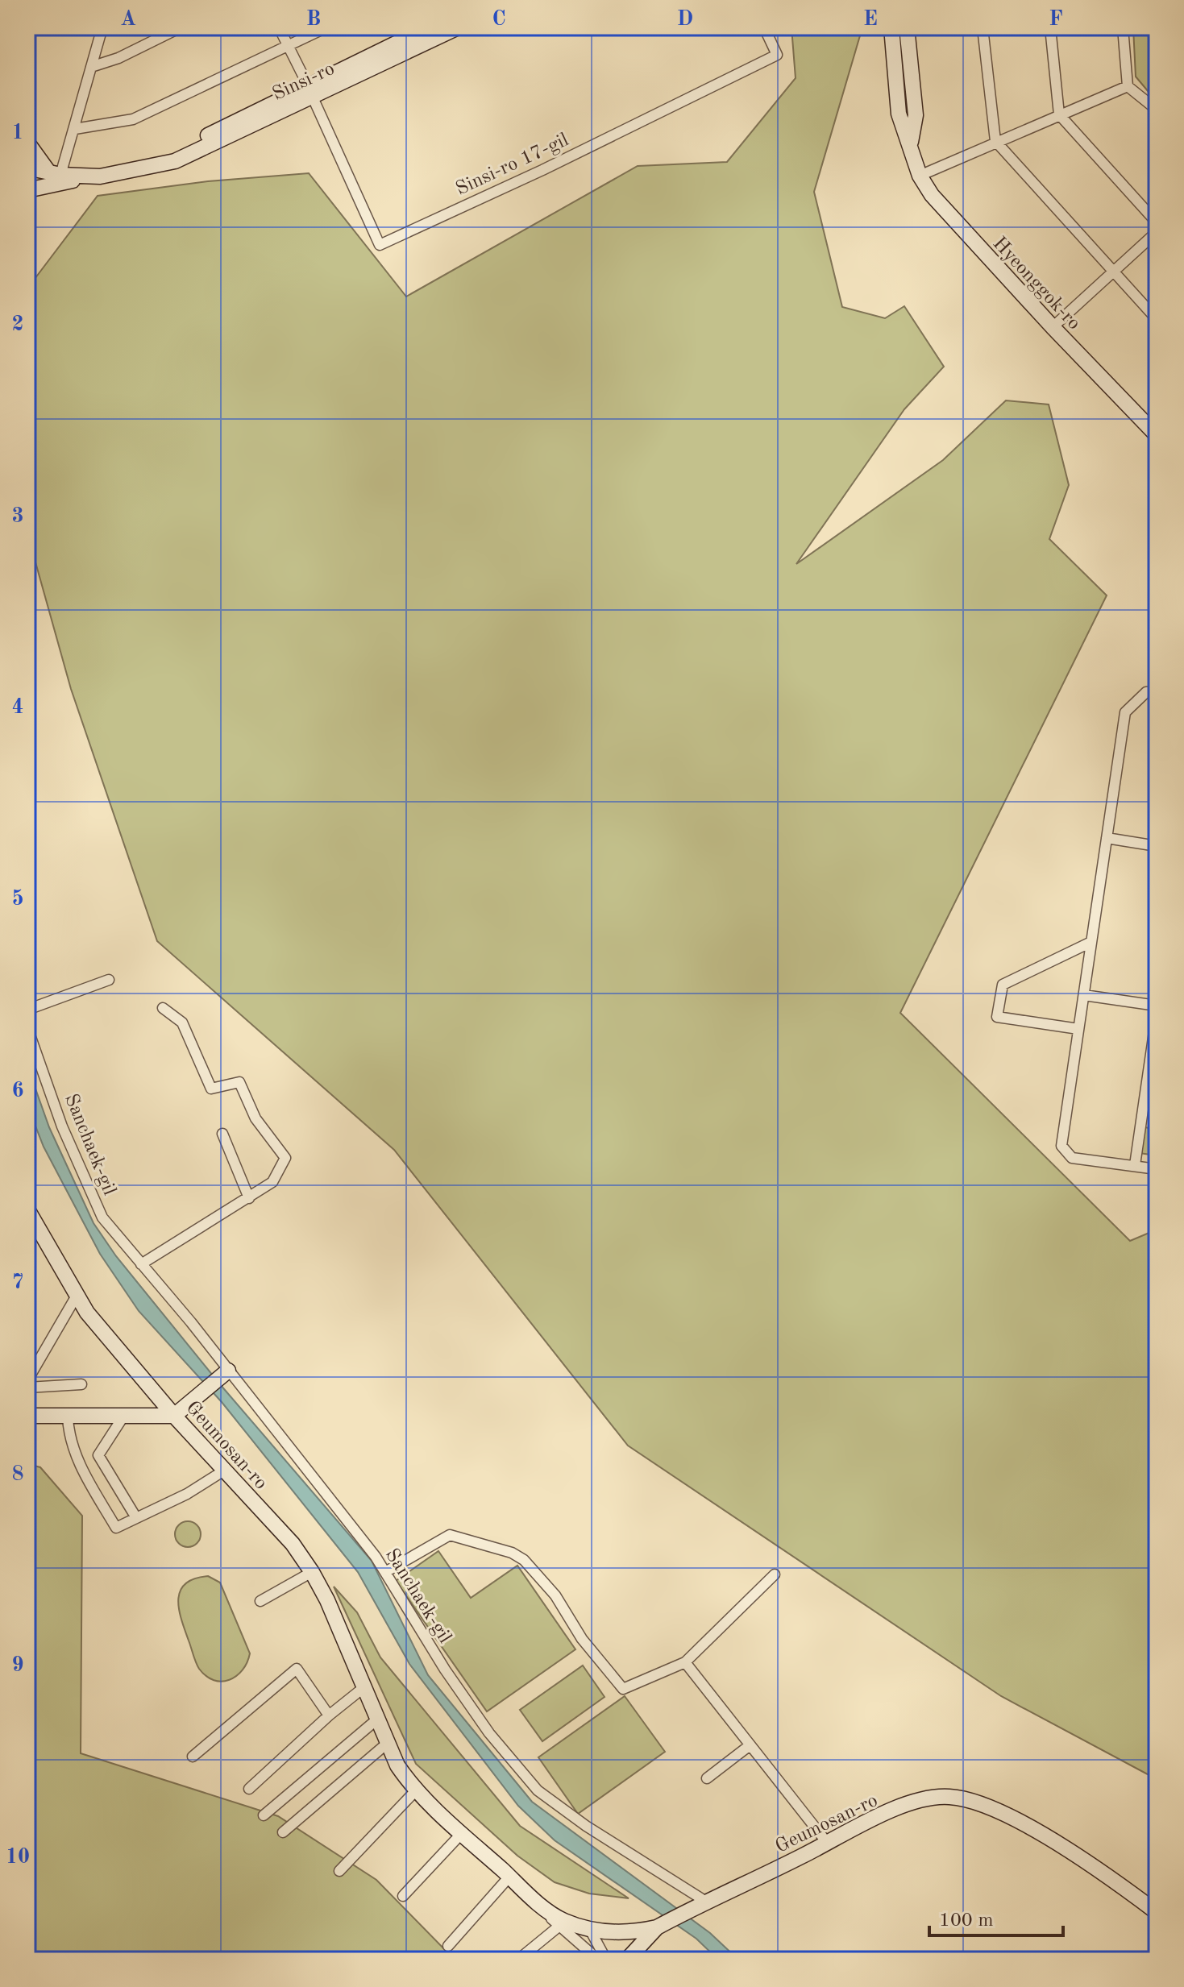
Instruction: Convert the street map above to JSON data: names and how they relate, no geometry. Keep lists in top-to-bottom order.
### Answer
{
  "streets": {
    "street": [
      "Sinsi-ro",
      "Sinsi-ro 17-gil",
      "Hyeonggok-ro",
      "Sanchaek-gil",
      "Geumosan-ro"
    ]
  },
  "crossings": [
    ["Sinsi-ro", "Sinsi-ro 17-gil"],
    ["Sanchaek-gil", "Geumosan-ro"]
  ],
  "scale_bar": "100 m",
  "grid": {
    "columns": [
      "A",
      "B",
      "C",
      "D",
      "E",
      "F"
    ],
    "rows": [
      "1",
      "2",
      "3",
      "4",
      "5",
      "6",
      "7",
      "8",
      "9",
      "10"
    ]
  }
}
